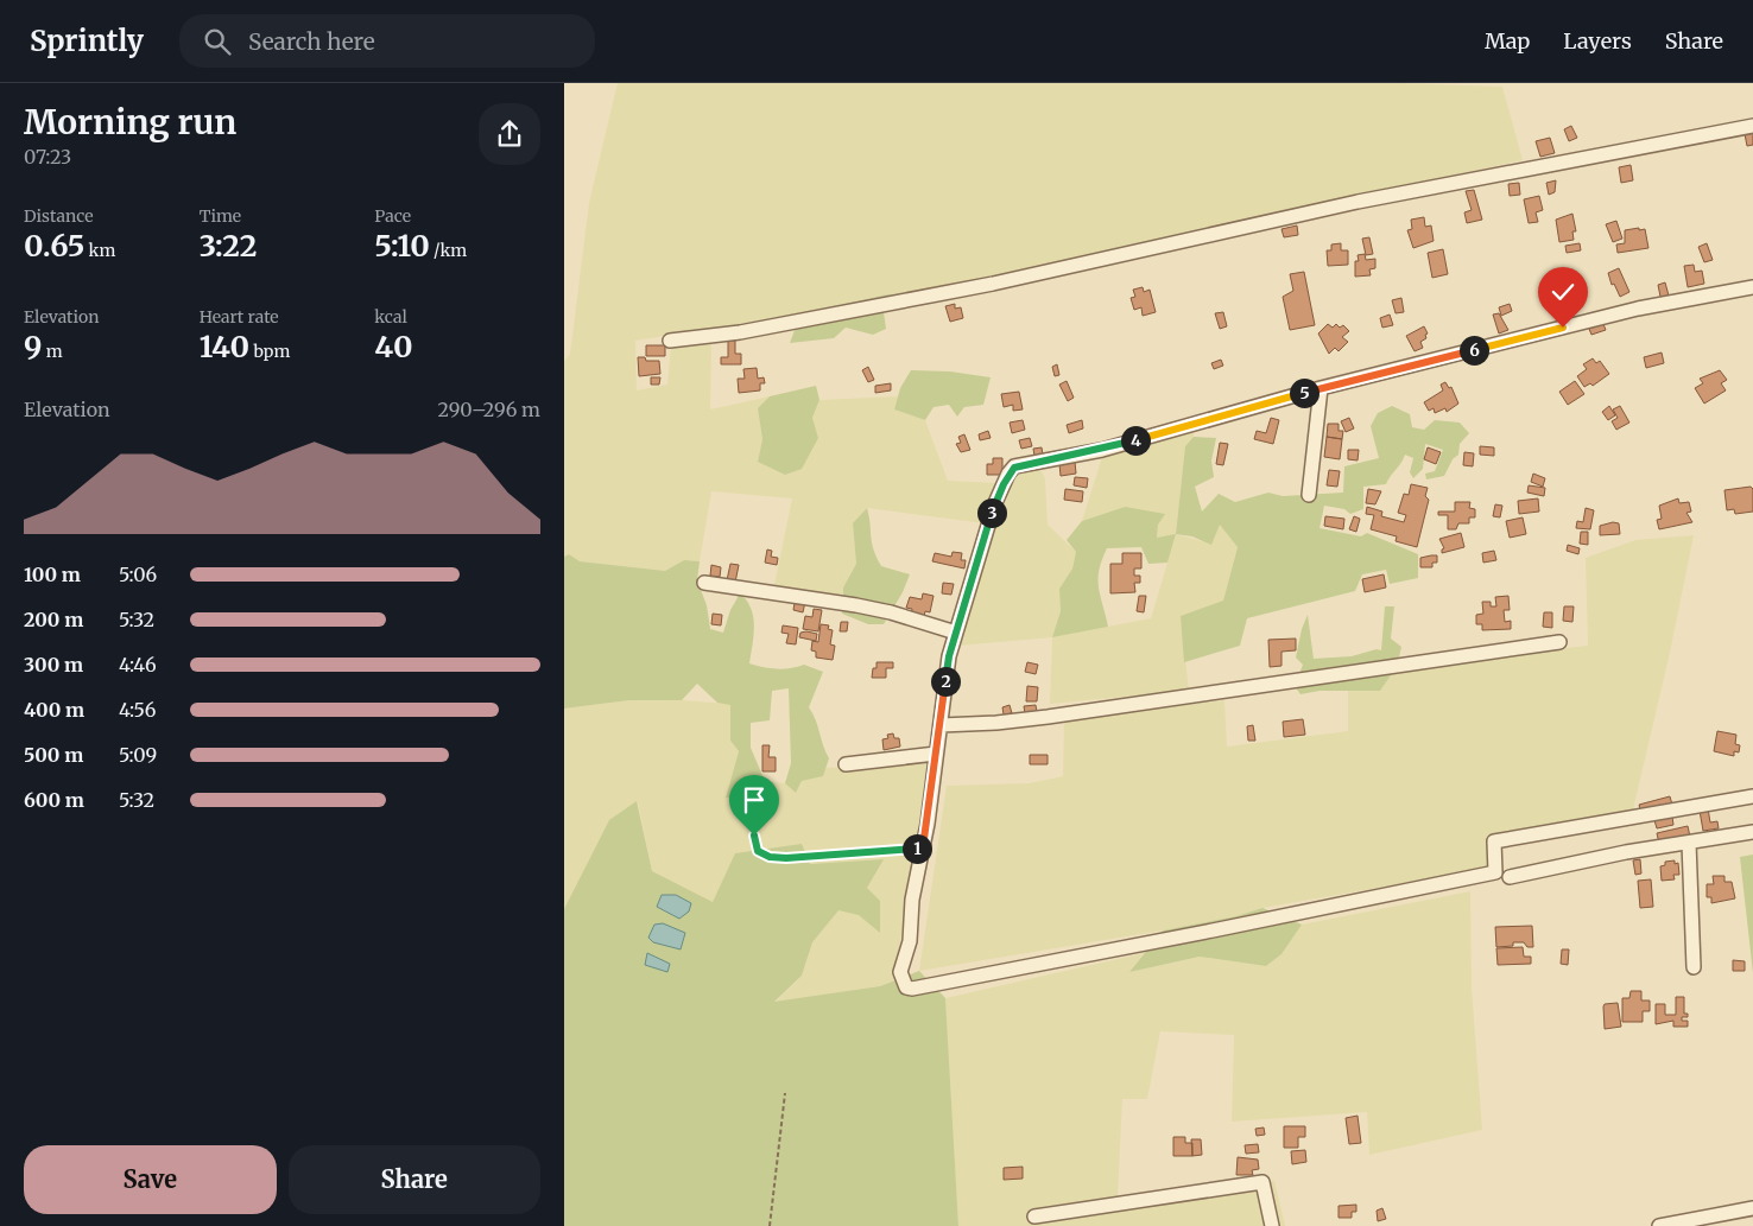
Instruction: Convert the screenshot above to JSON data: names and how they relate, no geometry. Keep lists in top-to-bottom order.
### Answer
{
  "page": {
    "header": "Sprintly",
    "search": "Search here",
    "nav": ["Map", "Layers", "Share"],
    "heading": ["Morning run", "07:23"],
    "stats": [
      ["Distance", "0.65 km"],
      ["Time", "3:22"],
      ["Pace", "5:10 /km"],
      ["Elevation", "9 m"],
      ["Heart rate", "140 bpm"],
      ["kcal", "40"]
    ],
    "pins": [
      "6",
      "5",
      "4",
      "3",
      "2",
      "1"
    ],
    "chart": ["Elevation", "290–296 m"],
    "list": [
      {
        "name": "100 m",
        "note": "5:06"
      },
      {
        "name": "200 m",
        "note": "5:32"
      },
      {
        "name": "300 m",
        "note": "4:46"
      },
      {
        "name": "400 m",
        "note": "4:56"
      },
      {
        "name": "500 m",
        "note": "5:09"
      },
      {
        "name": "600 m",
        "note": "5:32"
      }
    ],
    "buttons": ["Save", "Share"]
  }
}
